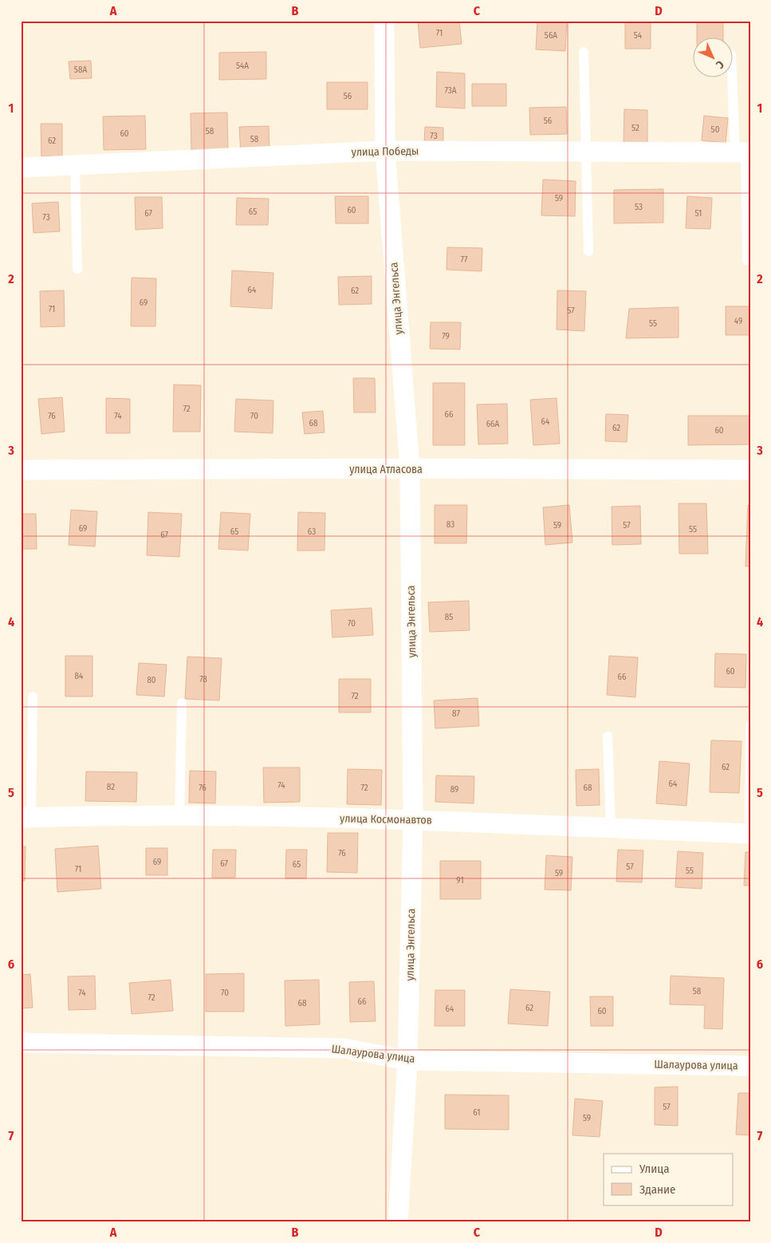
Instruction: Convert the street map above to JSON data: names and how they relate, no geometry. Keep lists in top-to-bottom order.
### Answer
{
  "streets": {
    "street": [
      "улица Победы",
      "улица Энгельса",
      "улица Атласова",
      "улица Космонавтов",
      "Шалаурова улица"
    ]
  },
  "crossings": [
    ["улица Победы", "улица Энгельса"],
    ["улица Энгельса", "улица Атласова"],
    ["улица Энгельса", "улица Космонавтов"],
    ["улица Энгельса", "Шалаурова улица"]
  ],
  "house_numbers": [
    "71",
    "56А",
    "54",
    "54А",
    "58А",
    "73А",
    "56",
    "56",
    "52",
    "50",
    "58",
    "60",
    "73",
    "58",
    "62",
    "59",
    "53",
    "60",
    "65",
    "67",
    "51",
    "73",
    "77",
    "64",
    "62",
    "69",
    "71",
    "57",
    "49",
    "55",
    "79",
    "72",
    "66",
    "76",
    "74",
    "70",
    "64",
    "68",
    "66А",
    "62",
    "60",
    "83",
    "59",
    "57",
    "69",
    "55",
    "65",
    "63",
    "67",
    "85",
    "70",
    "60",
    "84",
    "66",
    "78",
    "80",
    "72",
    "87",
    "62",
    "64",
    "74",
    "82",
    "76",
    "72",
    "68",
    "89",
    "76",
    "69",
    "67",
    "65",
    "57",
    "71",
    "55",
    "59",
    "91",
    "58",
    "74",
    "70",
    "72",
    "66",
    "68",
    "62",
    "64",
    "60",
    "57",
    "61",
    "59"
  ],
  "legend": ["Улица", "Здание"],
  "north": "bottom right",
  "grid": {
    "columns": [
      "A",
      "B",
      "C",
      "D"
    ],
    "rows": [
      "1",
      "2",
      "3",
      "4",
      "5",
      "6",
      "7"
    ]
  }
}
